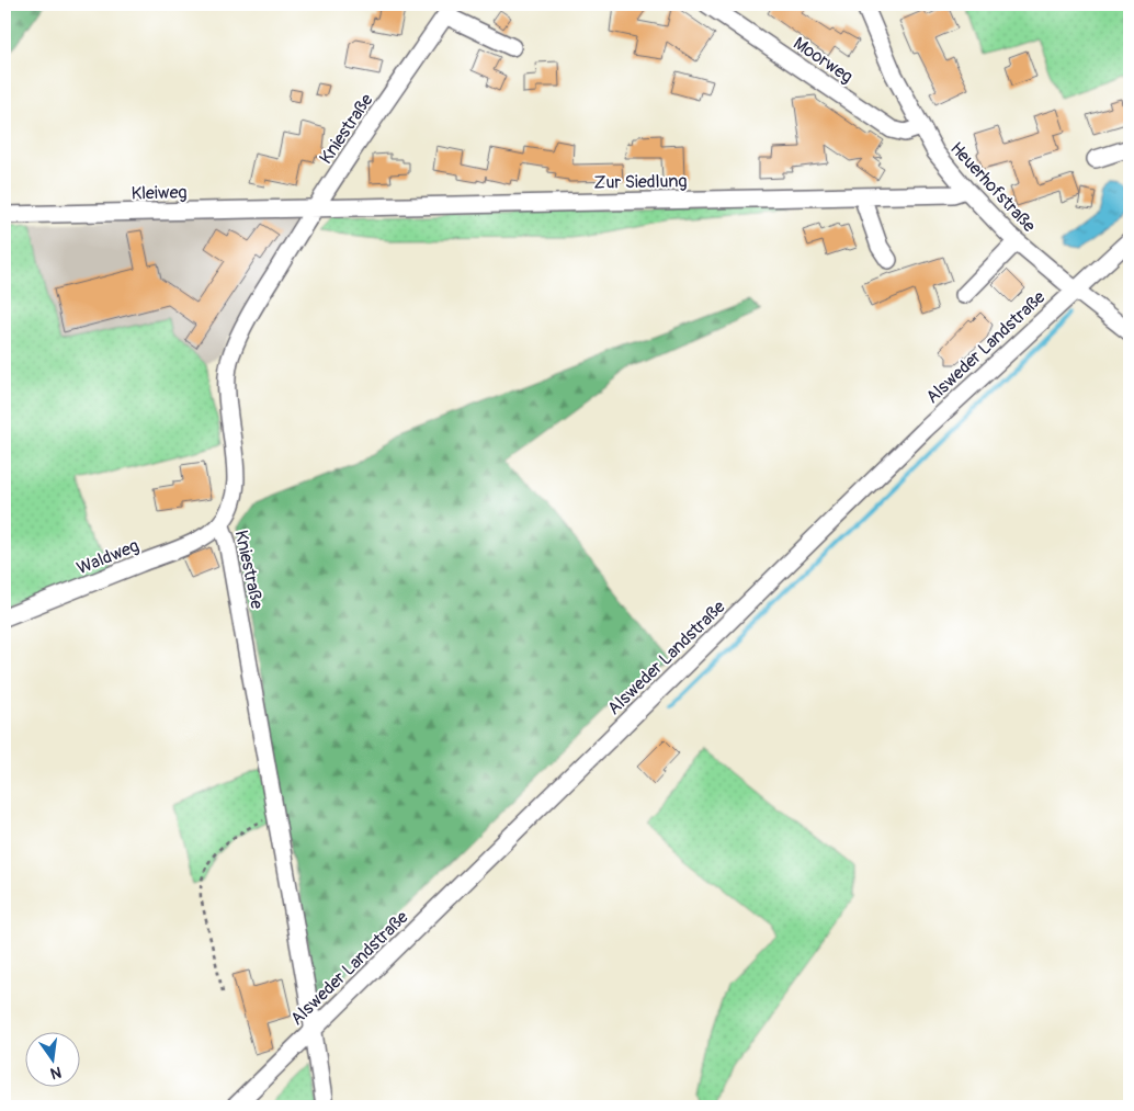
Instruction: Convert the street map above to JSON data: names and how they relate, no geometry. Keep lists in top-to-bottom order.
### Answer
{
  "streets": {
    "street": [
      "Moorweg",
      "Kniestraße",
      "Zur Siedlung",
      "Heuerhofstraße",
      "Kleiweg",
      "Alsweder Landstraße",
      "Waldweg"
    ]
  },
  "crossings": [
    ["Moorweg", "Heuerhofstraße"],
    ["Kniestraße", "Zur Siedlung"],
    ["Kniestraße", "Kleiweg"],
    ["Kniestraße", "Alsweder Landstraße"],
    ["Kniestraße", "Waldweg"],
    ["Zur Siedlung", "Heuerhofstraße"],
    ["Zur Siedlung", "Kleiweg"],
    ["Heuerhofstraße", "Alsweder Landstraße"]
  ],
  "north": "bottom"
}
